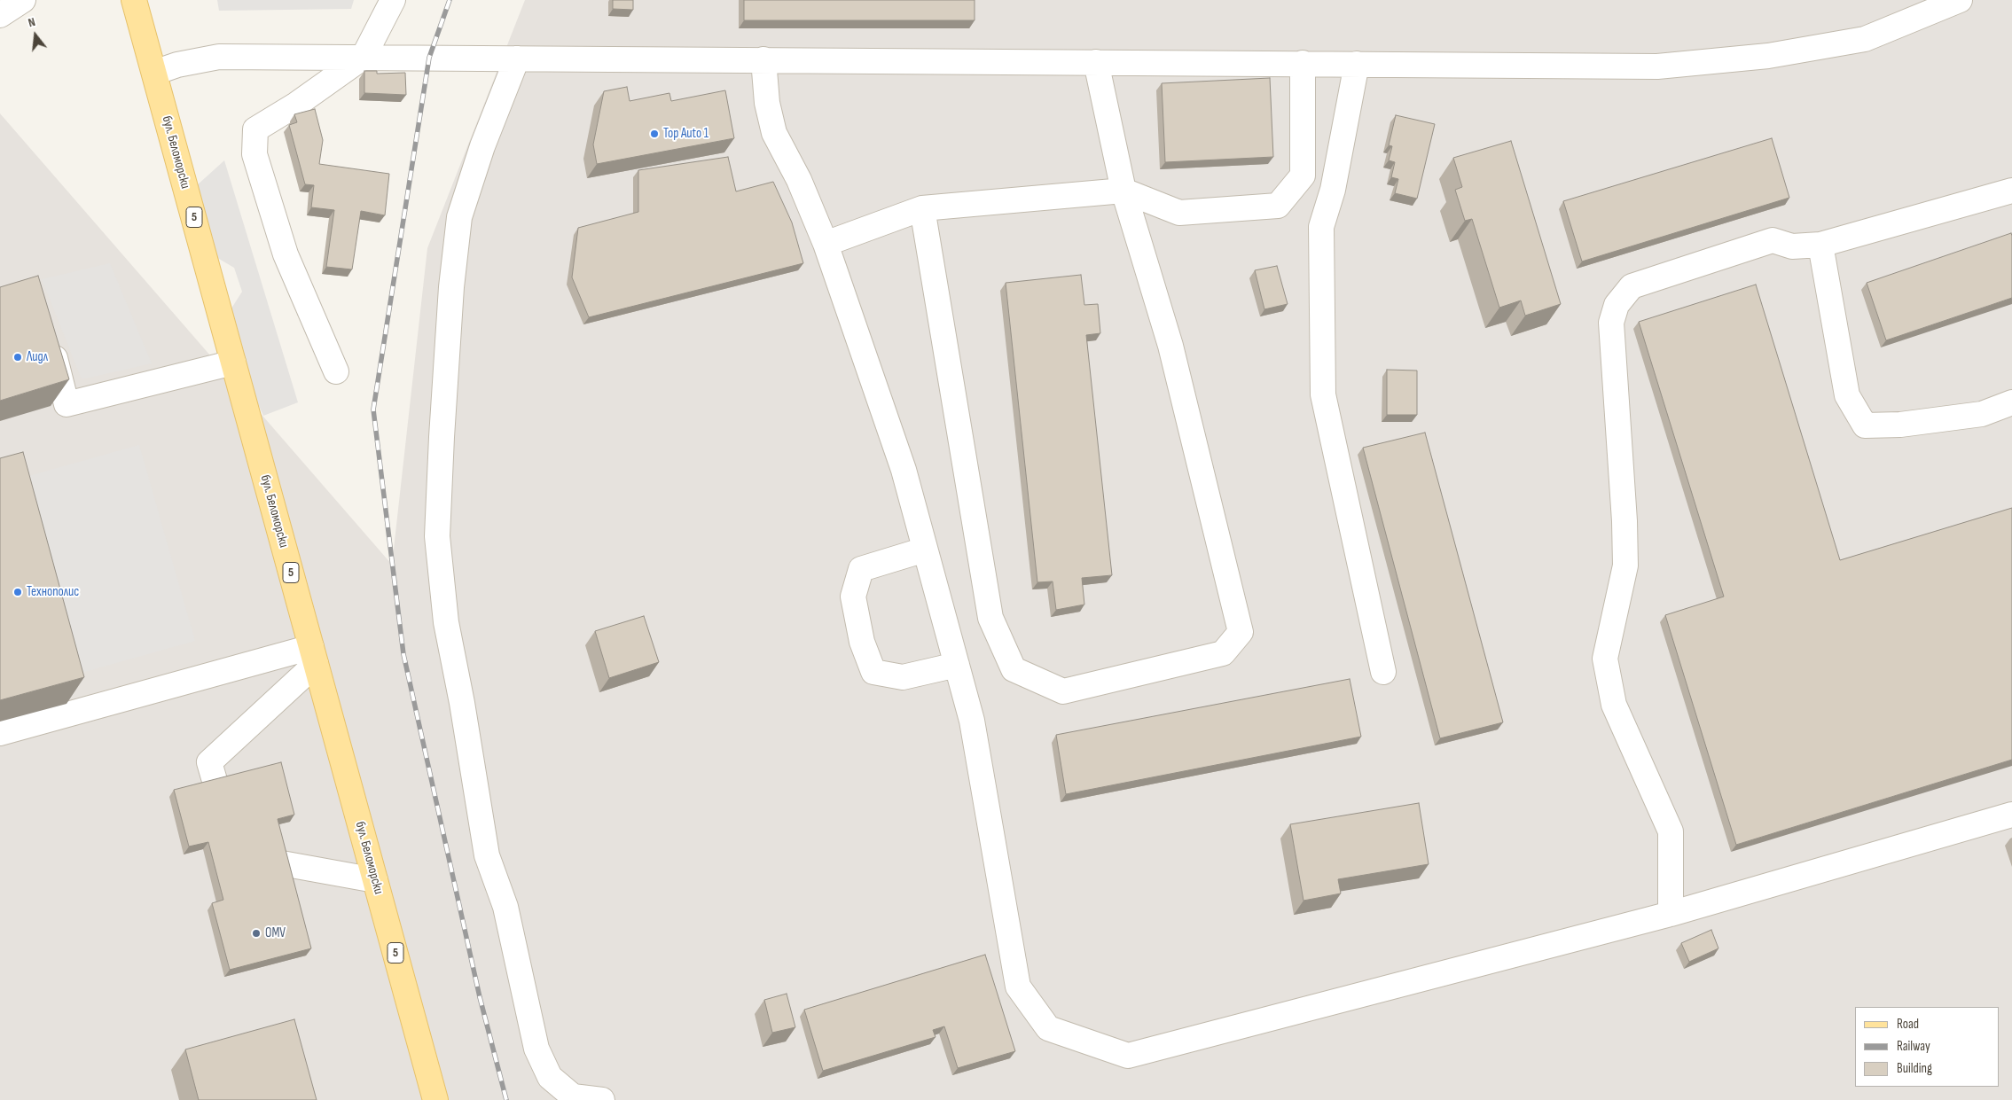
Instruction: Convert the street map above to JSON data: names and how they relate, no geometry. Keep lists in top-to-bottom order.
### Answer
{
  "streets": {
    "main road": ["бул. Беломорски", "5"]
  },
  "places": [
    "Top Auto 1",
    "Лидл",
    "Технополис",
    "OMV"
  ],
  "legend": ["Road", "Railway", "Building"],
  "north": "top"
}
